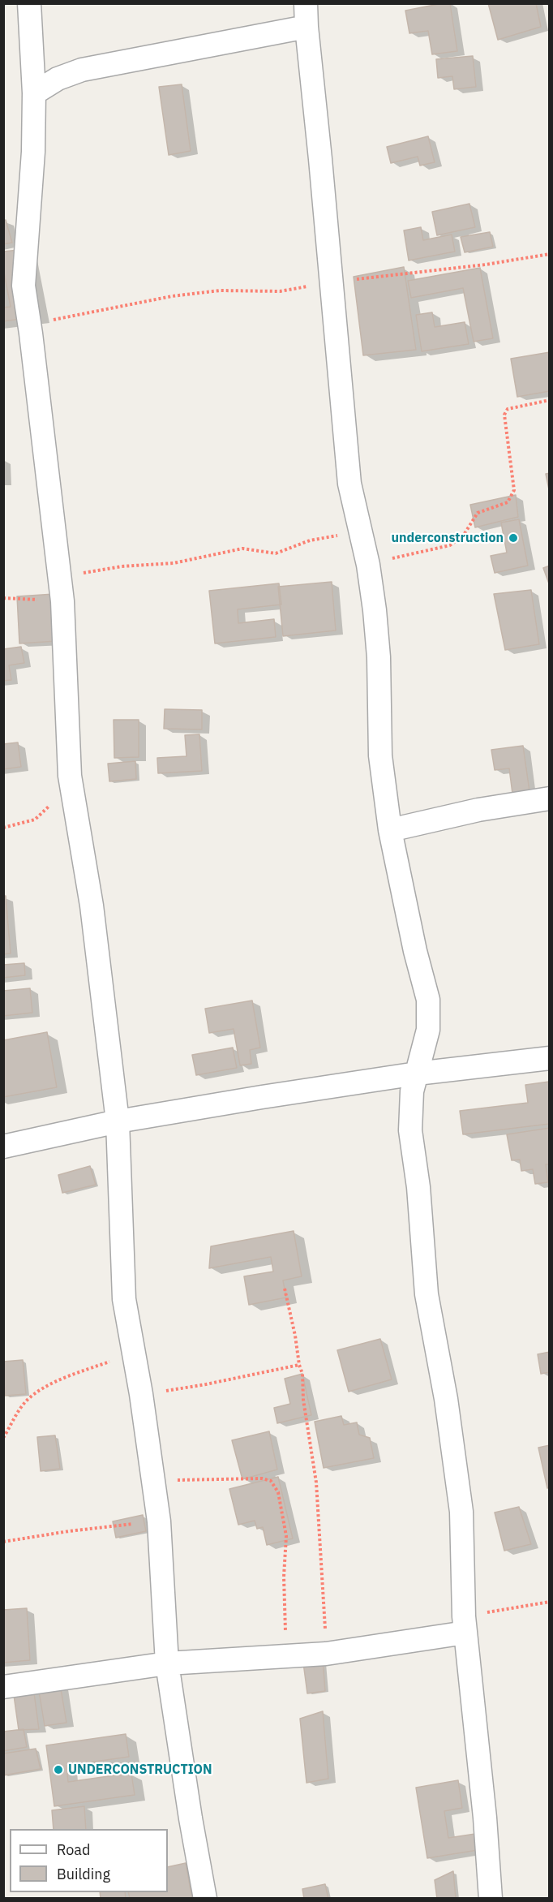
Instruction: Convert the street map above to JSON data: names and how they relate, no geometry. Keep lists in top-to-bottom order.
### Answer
{
  "places": ["underconstruction", "UNDERCONSTRUCTION"],
  "legend": ["Road", "Building"]
}
